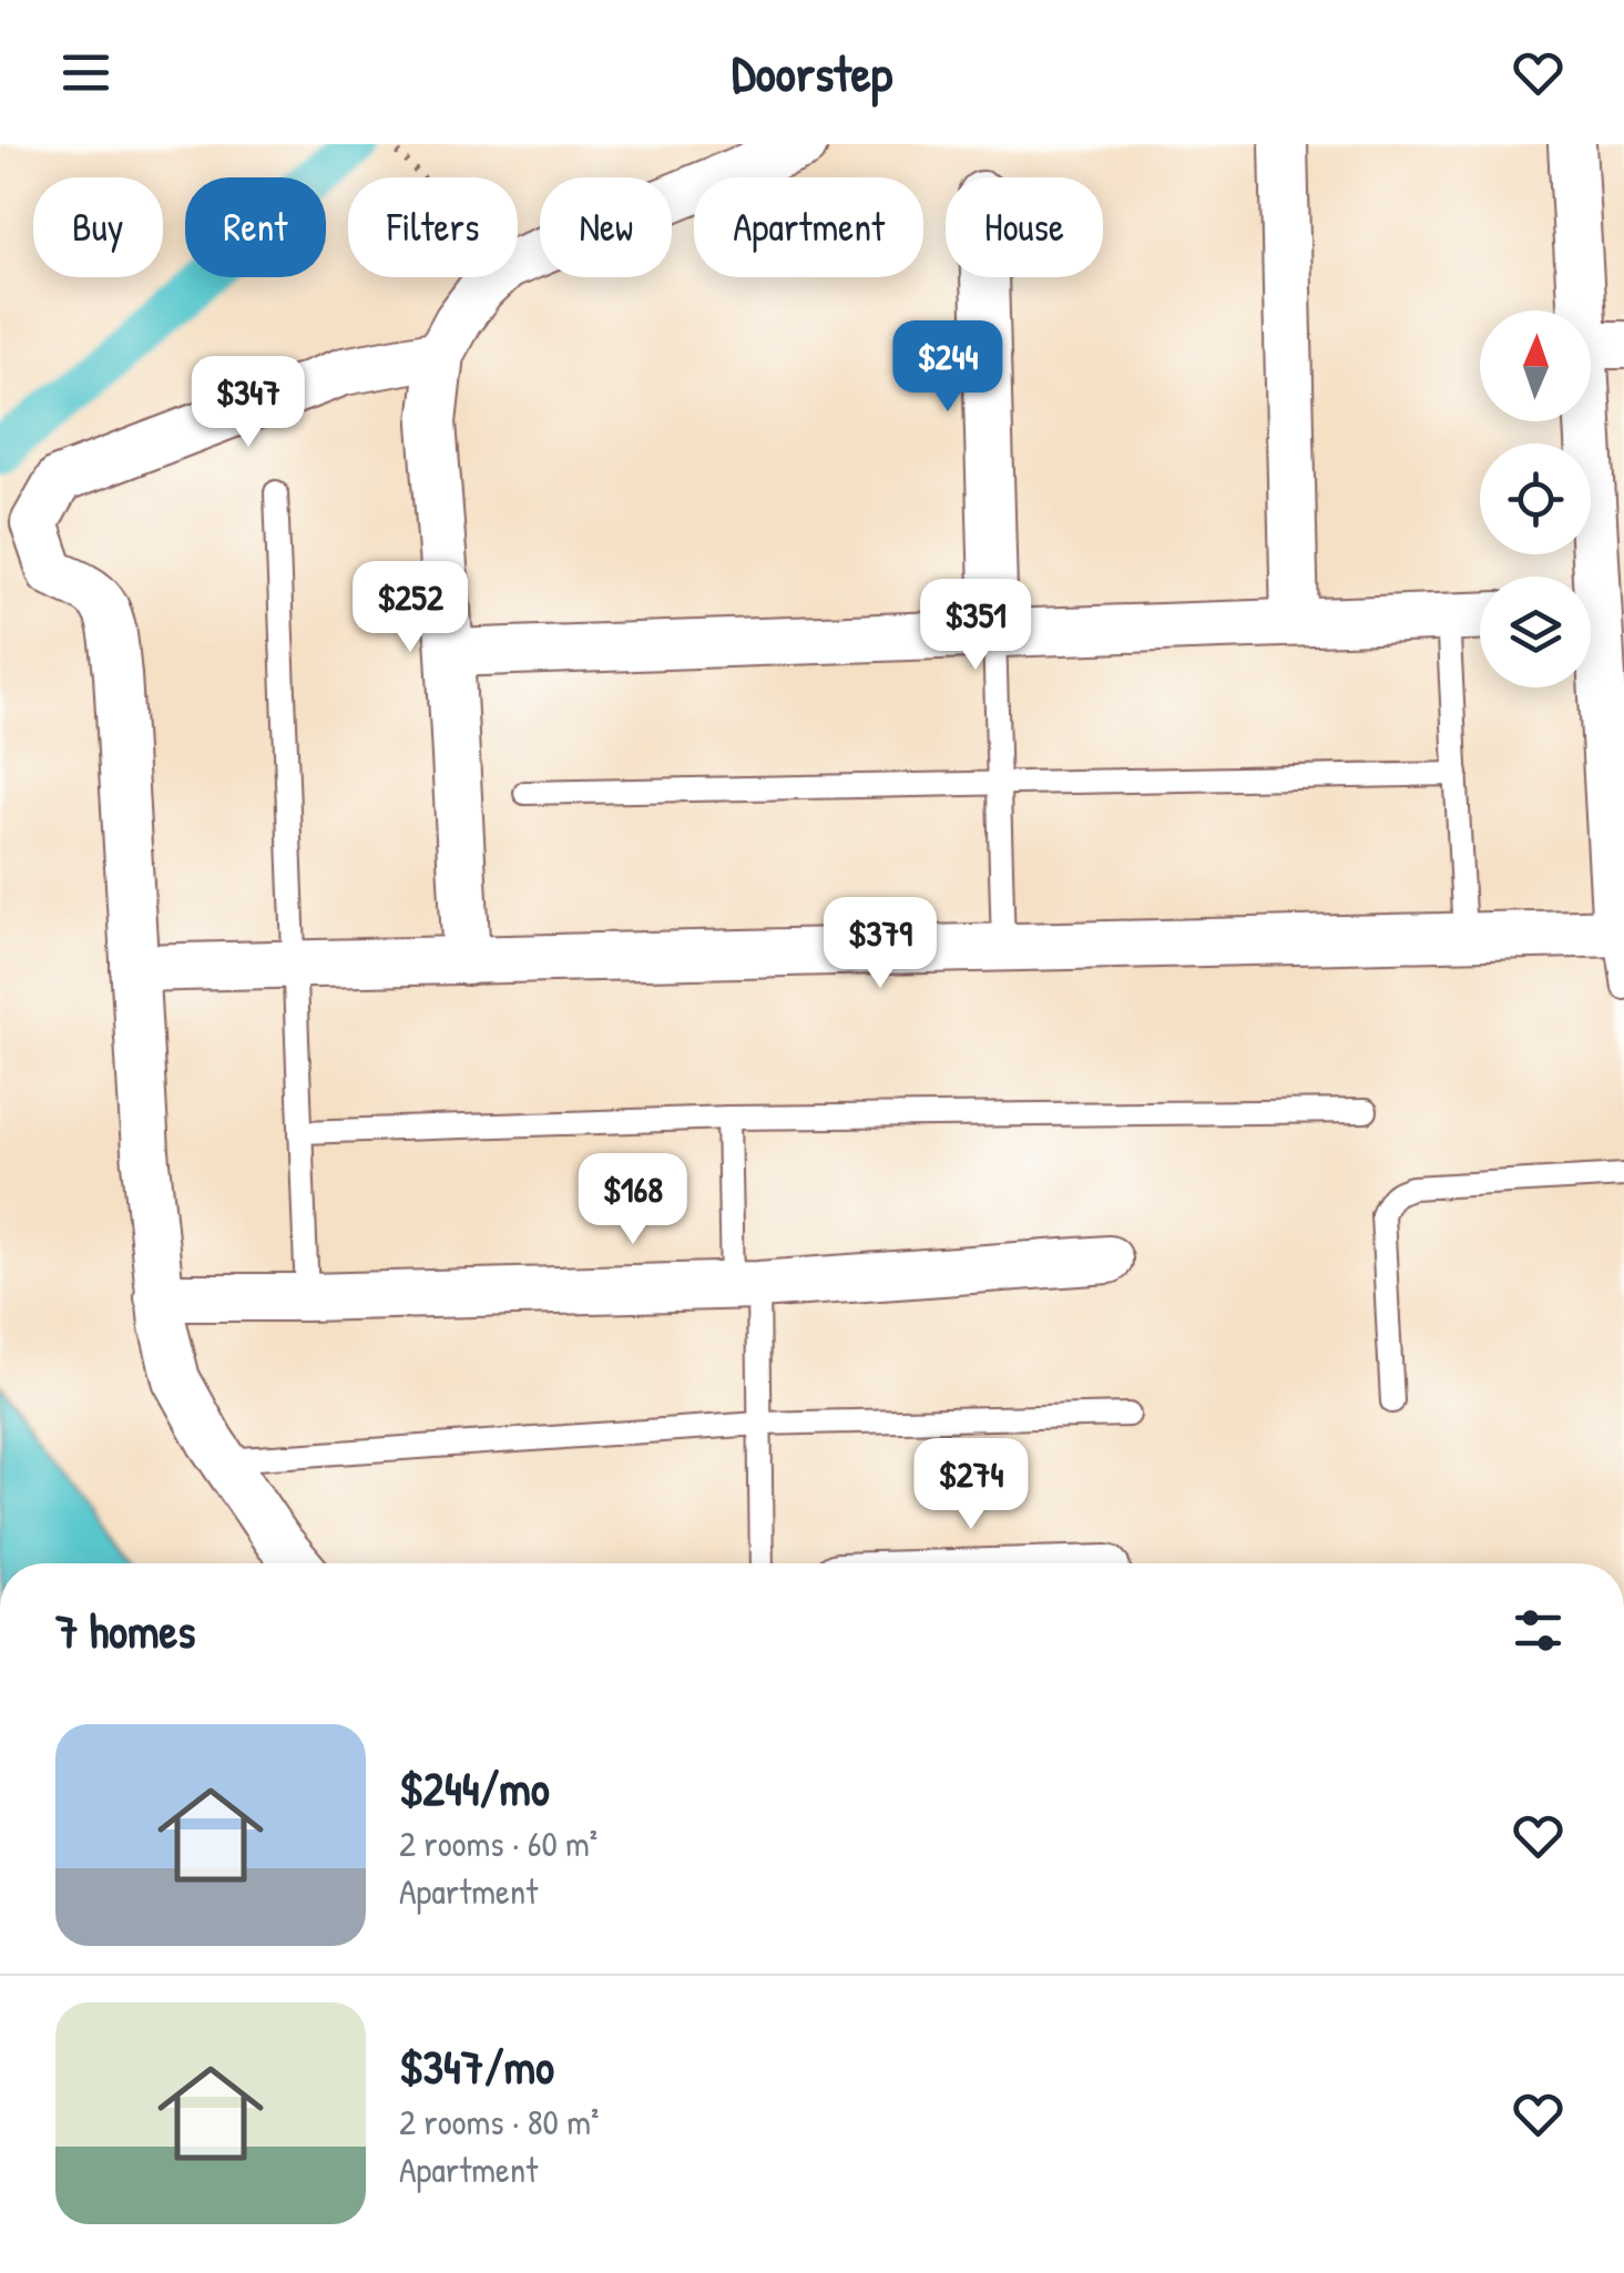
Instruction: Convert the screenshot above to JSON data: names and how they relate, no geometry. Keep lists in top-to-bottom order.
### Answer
{
  "north": "top",
  "page": {
    "header": "Doorstep",
    "chip": [
      "Buy",
      "Rent",
      "Filters",
      "New",
      "Apartment",
      "House"
    ],
    "price": [
      "$244",
      "$347",
      "$252",
      "$351",
      "$379",
      "$168",
      "$274"
    ],
    "heading": "7 homes",
    "list": [
      {
        "name": "$244/mo",
        "note": "2 rooms · 60 m² · Apartment"
      },
      {
        "name": "$347/mo",
        "note": "2 rooms · 80 m² · Apartment"
      }
    ]
  }
}
